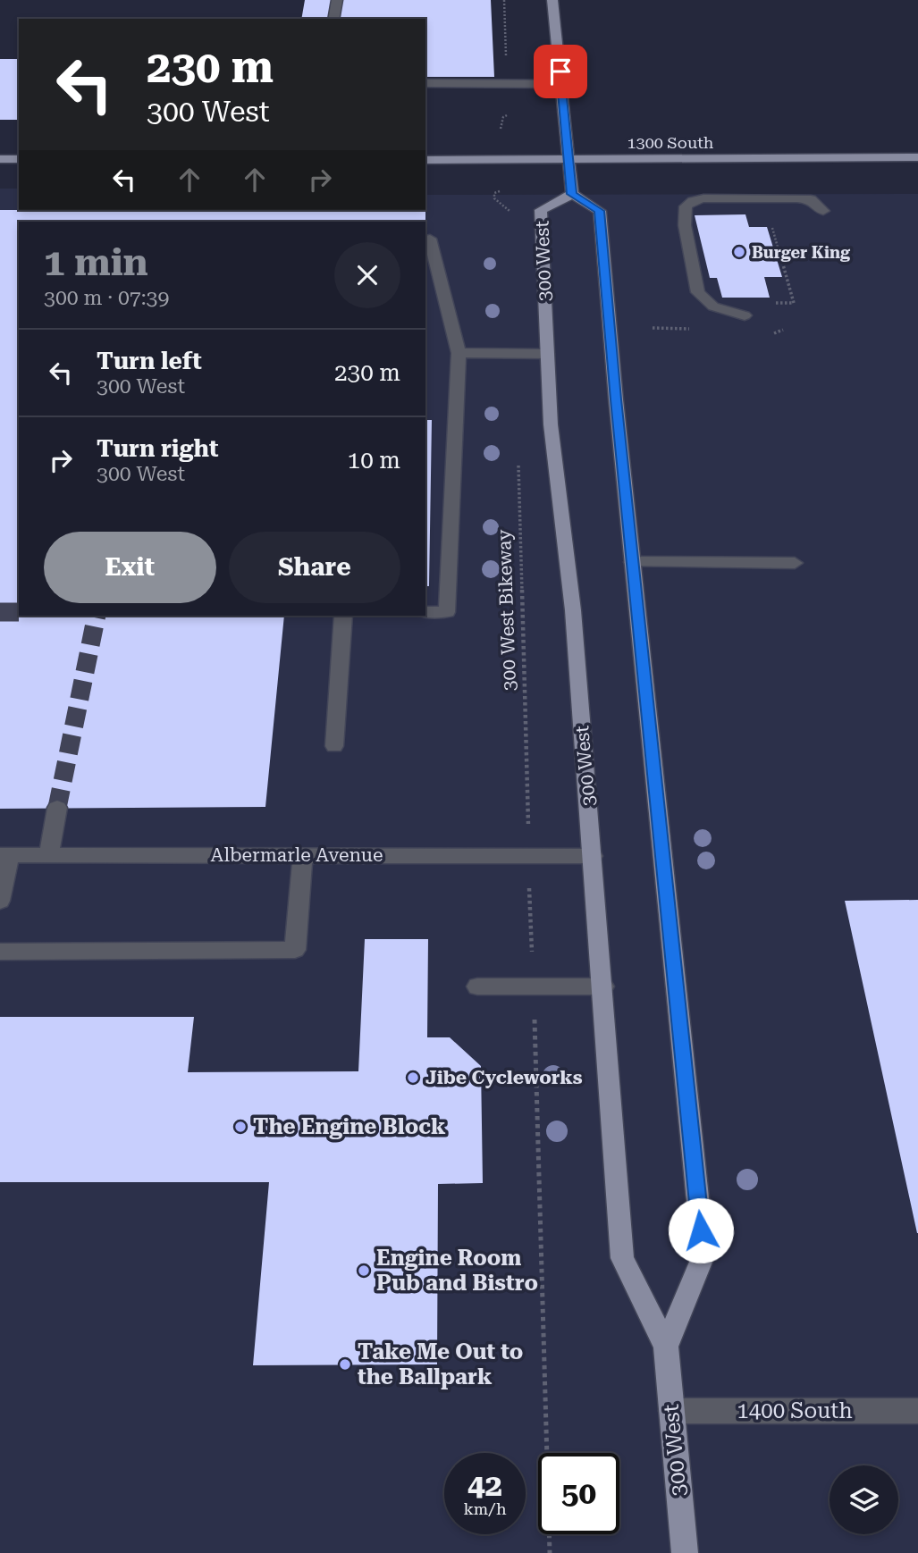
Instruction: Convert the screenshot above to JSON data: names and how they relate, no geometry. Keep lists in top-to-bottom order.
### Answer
{
  "streets": {
    "main road": ["1300 South", "300 West"],
    "street": ["Albermarle Avenue", "1400 South"],
    "path": ["300 West Bikeway"]
  },
  "crossings": [
    ["300 West", "Albermarle Avenue"],
    ["300 West", "1400 South"]
  ],
  "places": [
    "Burger King",
    "Jibe Cycleworks",
    "The Engine Block",
    "Engine Room Pub and Bistro",
    "Take Me Out to the Ballpark"
  ],
  "page": {
    "turn": ["230 m", "300 West"],
    "heading": ["1 min", "300 m · 07:39"],
    "list": [
      {
        "name": "Turn left",
        "note": "300 West",
        "value": "230 m"
      },
      {
        "name": "Turn right",
        "note": "300 West",
        "value": "10 m"
      }
    ],
    "buttons": ["Exit", "Share"],
    "speed": "42 km/h",
    "limit": "50"
  }
}
